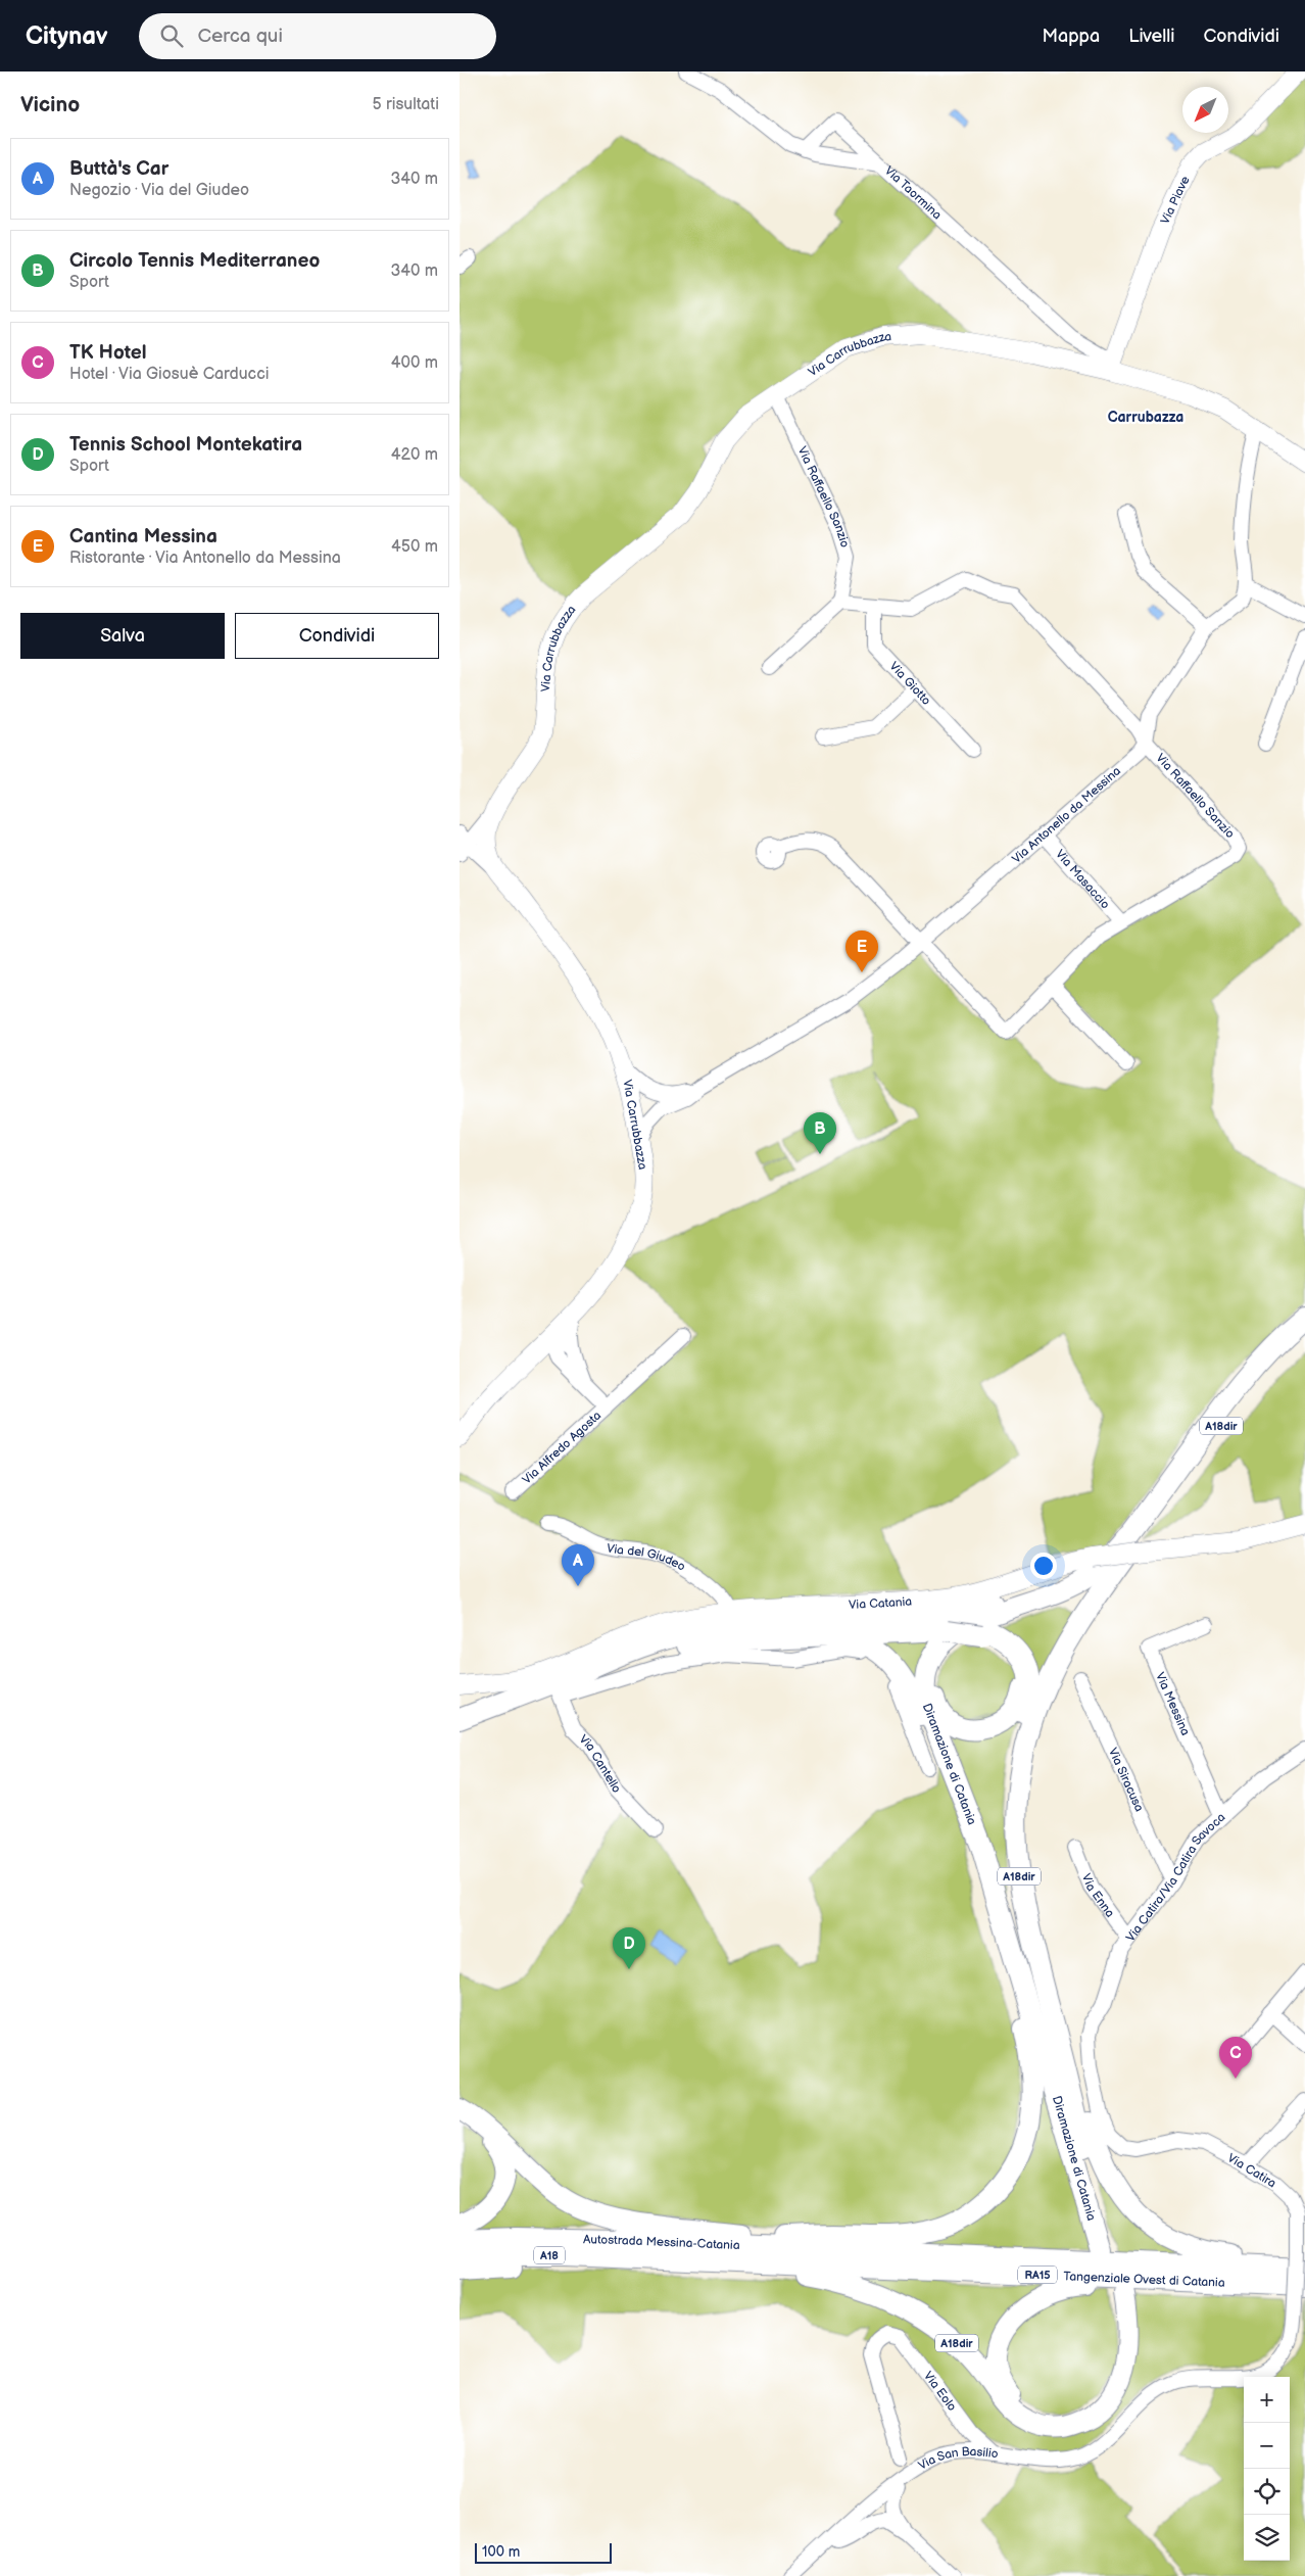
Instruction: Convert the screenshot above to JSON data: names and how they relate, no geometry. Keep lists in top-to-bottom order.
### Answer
{
  "streets": {
    "highway": [
      "A18dir",
      "Diramazione di Catania",
      "Autostrada Messina-Catania",
      "A18",
      "RA15",
      "Tangenziale Ovest di Catania"
    ],
    "main road": ["Via Piave", "Via Carrubbazza", "Via Catania"],
    "street": [
      "Via Taormina",
      "Via Raffaello Sanzio",
      "Via Giotto",
      "Via Antonello da Messina",
      "Via Masaccio",
      "Via Alfredo Agosta",
      "Via del Giudeo",
      "Via Messina",
      "Via Cantello",
      "Via Siracusa",
      "Via Catira/Via Catira Savoca",
      "Via Enna",
      "Via Catira",
      "Via Eolo",
      "Via San Basilio"
    ]
  },
  "crossings": [
    ["Via Taormina", "Via Piave"],
    ["Via Taormina", "Via Carrubbazza"],
    ["Via Piave", "Via Carrubbazza"],
    ["Via Carrubbazza", "Via Raffaello Sanzio"],
    ["Via Raffaello Sanzio", "Via Giotto"],
    ["Via Raffaello Sanzio", "Via Antonello da Messina"],
    ["Via Raffaello Sanzio", "Via Masaccio"],
    ["Via Antonello da Messina", "Via Masaccio"],
    ["A18dir", "Autostrada Messina-Catania"],
    ["A18dir", "Tangenziale Ovest di Catania"],
    ["Via del Giudeo", "Via Catania"],
    ["Via Messina", "Via Catira/Via Catira Savoca"],
    ["Via Siracusa", "Via Catira/Via Catira Savoca"],
    ["Via Catira/Via Catira Savoca", "Via Enna"],
    ["Via Catira/Via Catira Savoca", "Via Catira"],
    ["Via Catira", "Tangenziale Ovest di Catania"],
    ["Via Catira", "Via Eolo"],
    ["Via Catira", "Via San Basilio"],
    ["Autostrada Messina-Catania", "Tangenziale Ovest di Catania"],
    ["Via Eolo", "Via San Basilio"]
  ],
  "districts": ["Carrubazza"],
  "scale_bar": "100 m",
  "north": "bottom left",
  "page": {
    "header": "Citynav",
    "search": "Cerca qui",
    "nav": ["Mappa", "Livelli", "Condividi"],
    "heading": ["Vicino", "5 risultati"],
    "list": [
      {
        "mark": "A",
        "name": "Buttà's Car",
        "note": "Negozio · Via del Giudeo",
        "value": "340 m"
      },
      {
        "mark": "B",
        "name": "Circolo Tennis Mediterraneo",
        "note": "Sport",
        "value": "340 m"
      },
      {
        "mark": "C",
        "name": "TK Hotel",
        "note": "Hotel · Via Giosuè Carducci",
        "value": "400 m"
      },
      {
        "mark": "D",
        "name": "Tennis School Montekatira",
        "note": "Sport",
        "value": "420 m"
      },
      {
        "mark": "E",
        "name": "Cantina Messina",
        "note": "Ristorante · Via Antonello da Messina",
        "value": "450 m"
      }
    ],
    "buttons": ["Salva", "Condividi"],
    "pins": [
      "E",
      "B",
      "A",
      "D",
      "C"
    ],
    "map_buttons": ["+", "−"],
    "scale": "100 m"
  }
}
